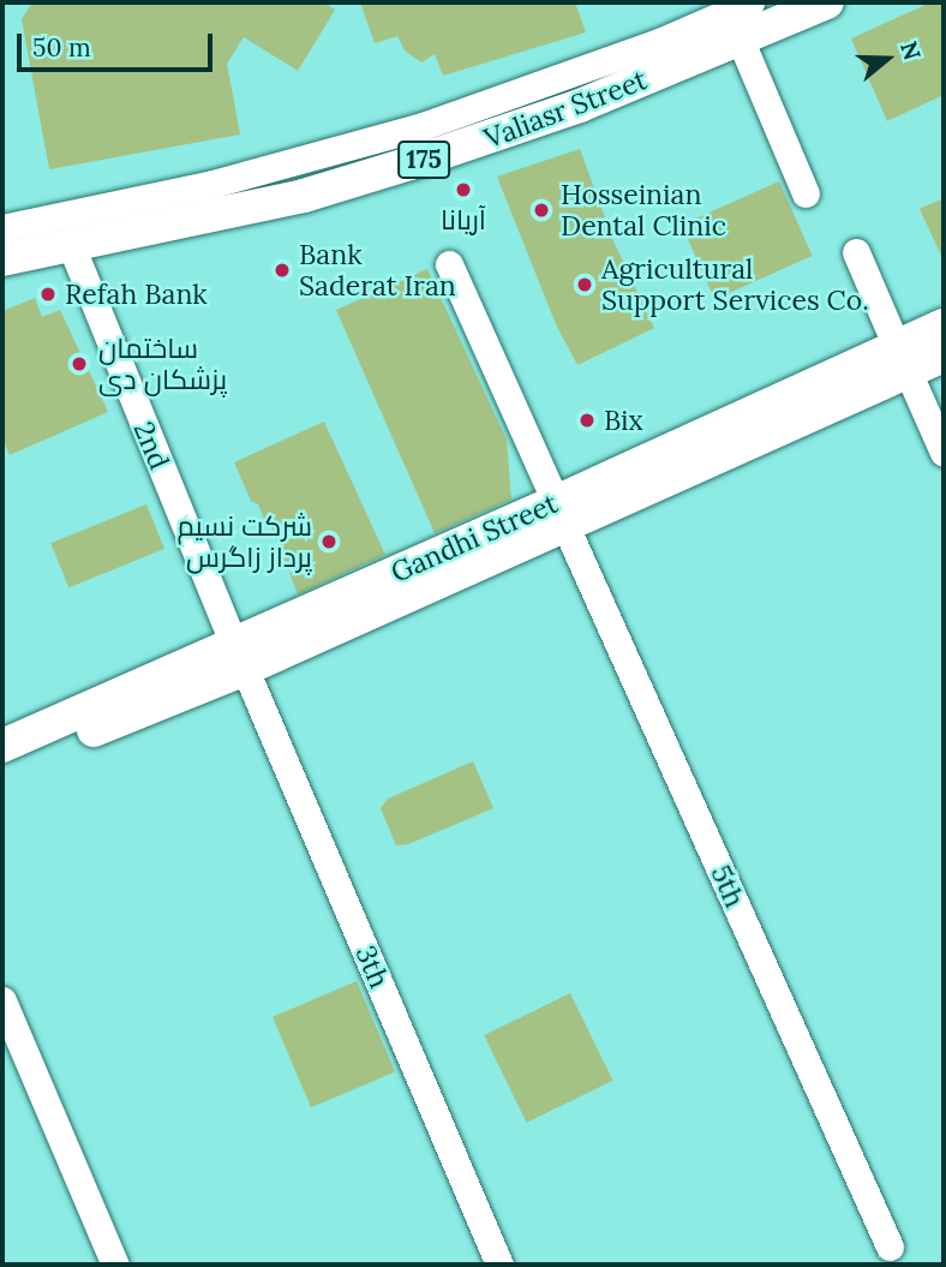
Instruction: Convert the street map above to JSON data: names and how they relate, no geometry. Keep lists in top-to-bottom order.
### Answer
{
  "streets": {
    "main road": ["Valiasr Street", "175", "Gandhi Street"],
    "street": ["2nd", "5th", "3th"]
  },
  "crossings": [
    ["Valiasr Street", "2nd"],
    ["2nd", "Gandhi Street"],
    ["2nd", "3th"],
    ["Gandhi Street", "5th"],
    ["Gandhi Street", "3th"]
  ],
  "places": [
    "آریانا",
    "Hosseinian Dental Clinic",
    "Bank Saderat Iran",
    "Agricultural Support Services Co.",
    "Refah Bank",
    "ساختمان پزشکان دی",
    "Bix",
    "شرکت نسیم پرداز زاگرس"
  ],
  "scale_bar": "50 m",
  "north": "right"
}
